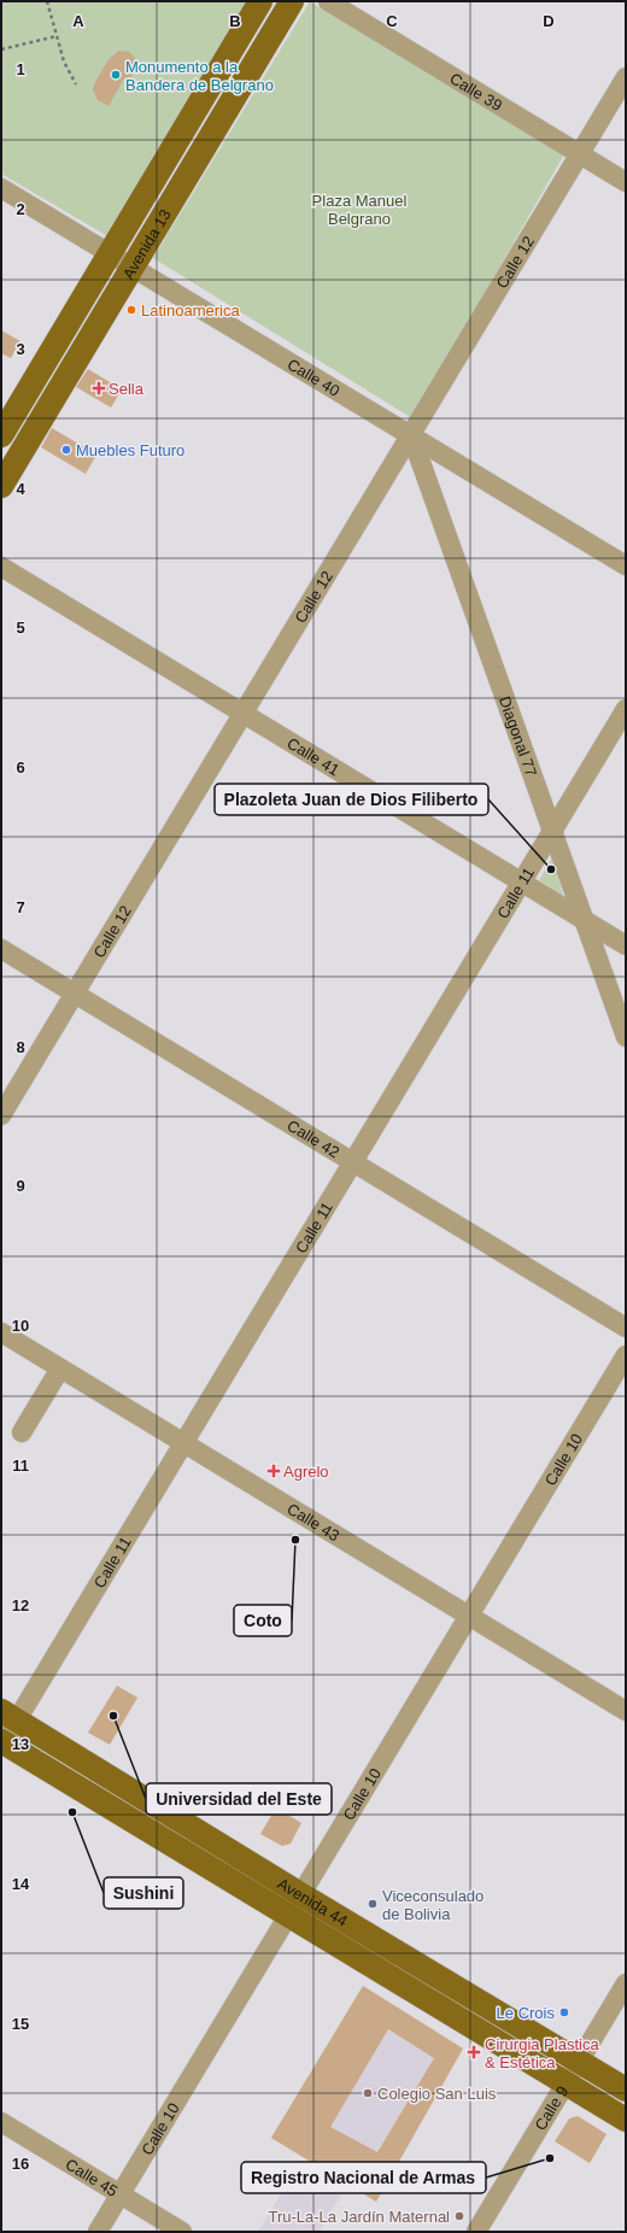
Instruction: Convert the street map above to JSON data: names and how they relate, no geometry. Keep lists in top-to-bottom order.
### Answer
{
  "streets": {
    "main road": ["Avenida 13", "Avenida 44"],
    "street": [
      "Calle 39",
      "Calle 12",
      "Calle 40",
      "Diagonal 77",
      "Calle 41",
      "Calle 11",
      "Calle 42",
      "Calle 10",
      "Calle 43",
      "Calle 9",
      "Calle 45"
    ]
  },
  "crossings": [
    ["Calle 39", "Calle 12"],
    ["Avenida 13", "Calle 40"],
    ["Calle 12", "Calle 40"],
    ["Calle 12", "Diagonal 77"],
    ["Calle 12", "Calle 41"],
    ["Calle 12", "Calle 42"],
    ["Calle 40", "Diagonal 77"],
    ["Diagonal 77", "Calle 41"],
    ["Diagonal 77", "Calle 11"],
    ["Calle 41", "Calle 11"],
    ["Calle 11", "Calle 42"],
    ["Calle 11", "Calle 43"],
    ["Calle 11", "Avenida 44"],
    ["Calle 10", "Calle 43"],
    ["Calle 10", "Avenida 44"],
    ["Calle 10", "Calle 45"],
    ["Avenida 44", "Calle 9"]
  ],
  "parks": ["Plaza Manuel Belgrano"],
  "places": {
    "other": [
      "Monumento a la Bandera de Belgrano",
      "Latinoamerica",
      "Muebles Futuro",
      "Plazoleta Juan de Dios Filiberto",
      "Coto",
      "Universidad del Este",
      "Sushini",
      "Viceconsulado de Bolivia",
      "Le Crois",
      "Colegio San Luis",
      "Registro Nacional de Armas",
      "Tru-La-La Jardín Maternal"
    ],
    "health": ["Sella", "Agrelo", "Cirurgia Plastica & Estética"]
  },
  "grid": {
    "columns": [
      "A",
      "B",
      "C",
      "D"
    ],
    "rows": [
      "1",
      "2",
      "3",
      "4",
      "5",
      "6",
      "7",
      "8",
      "9",
      "10",
      "11",
      "12",
      "13",
      "14",
      "15",
      "16"
    ]
  }
}
